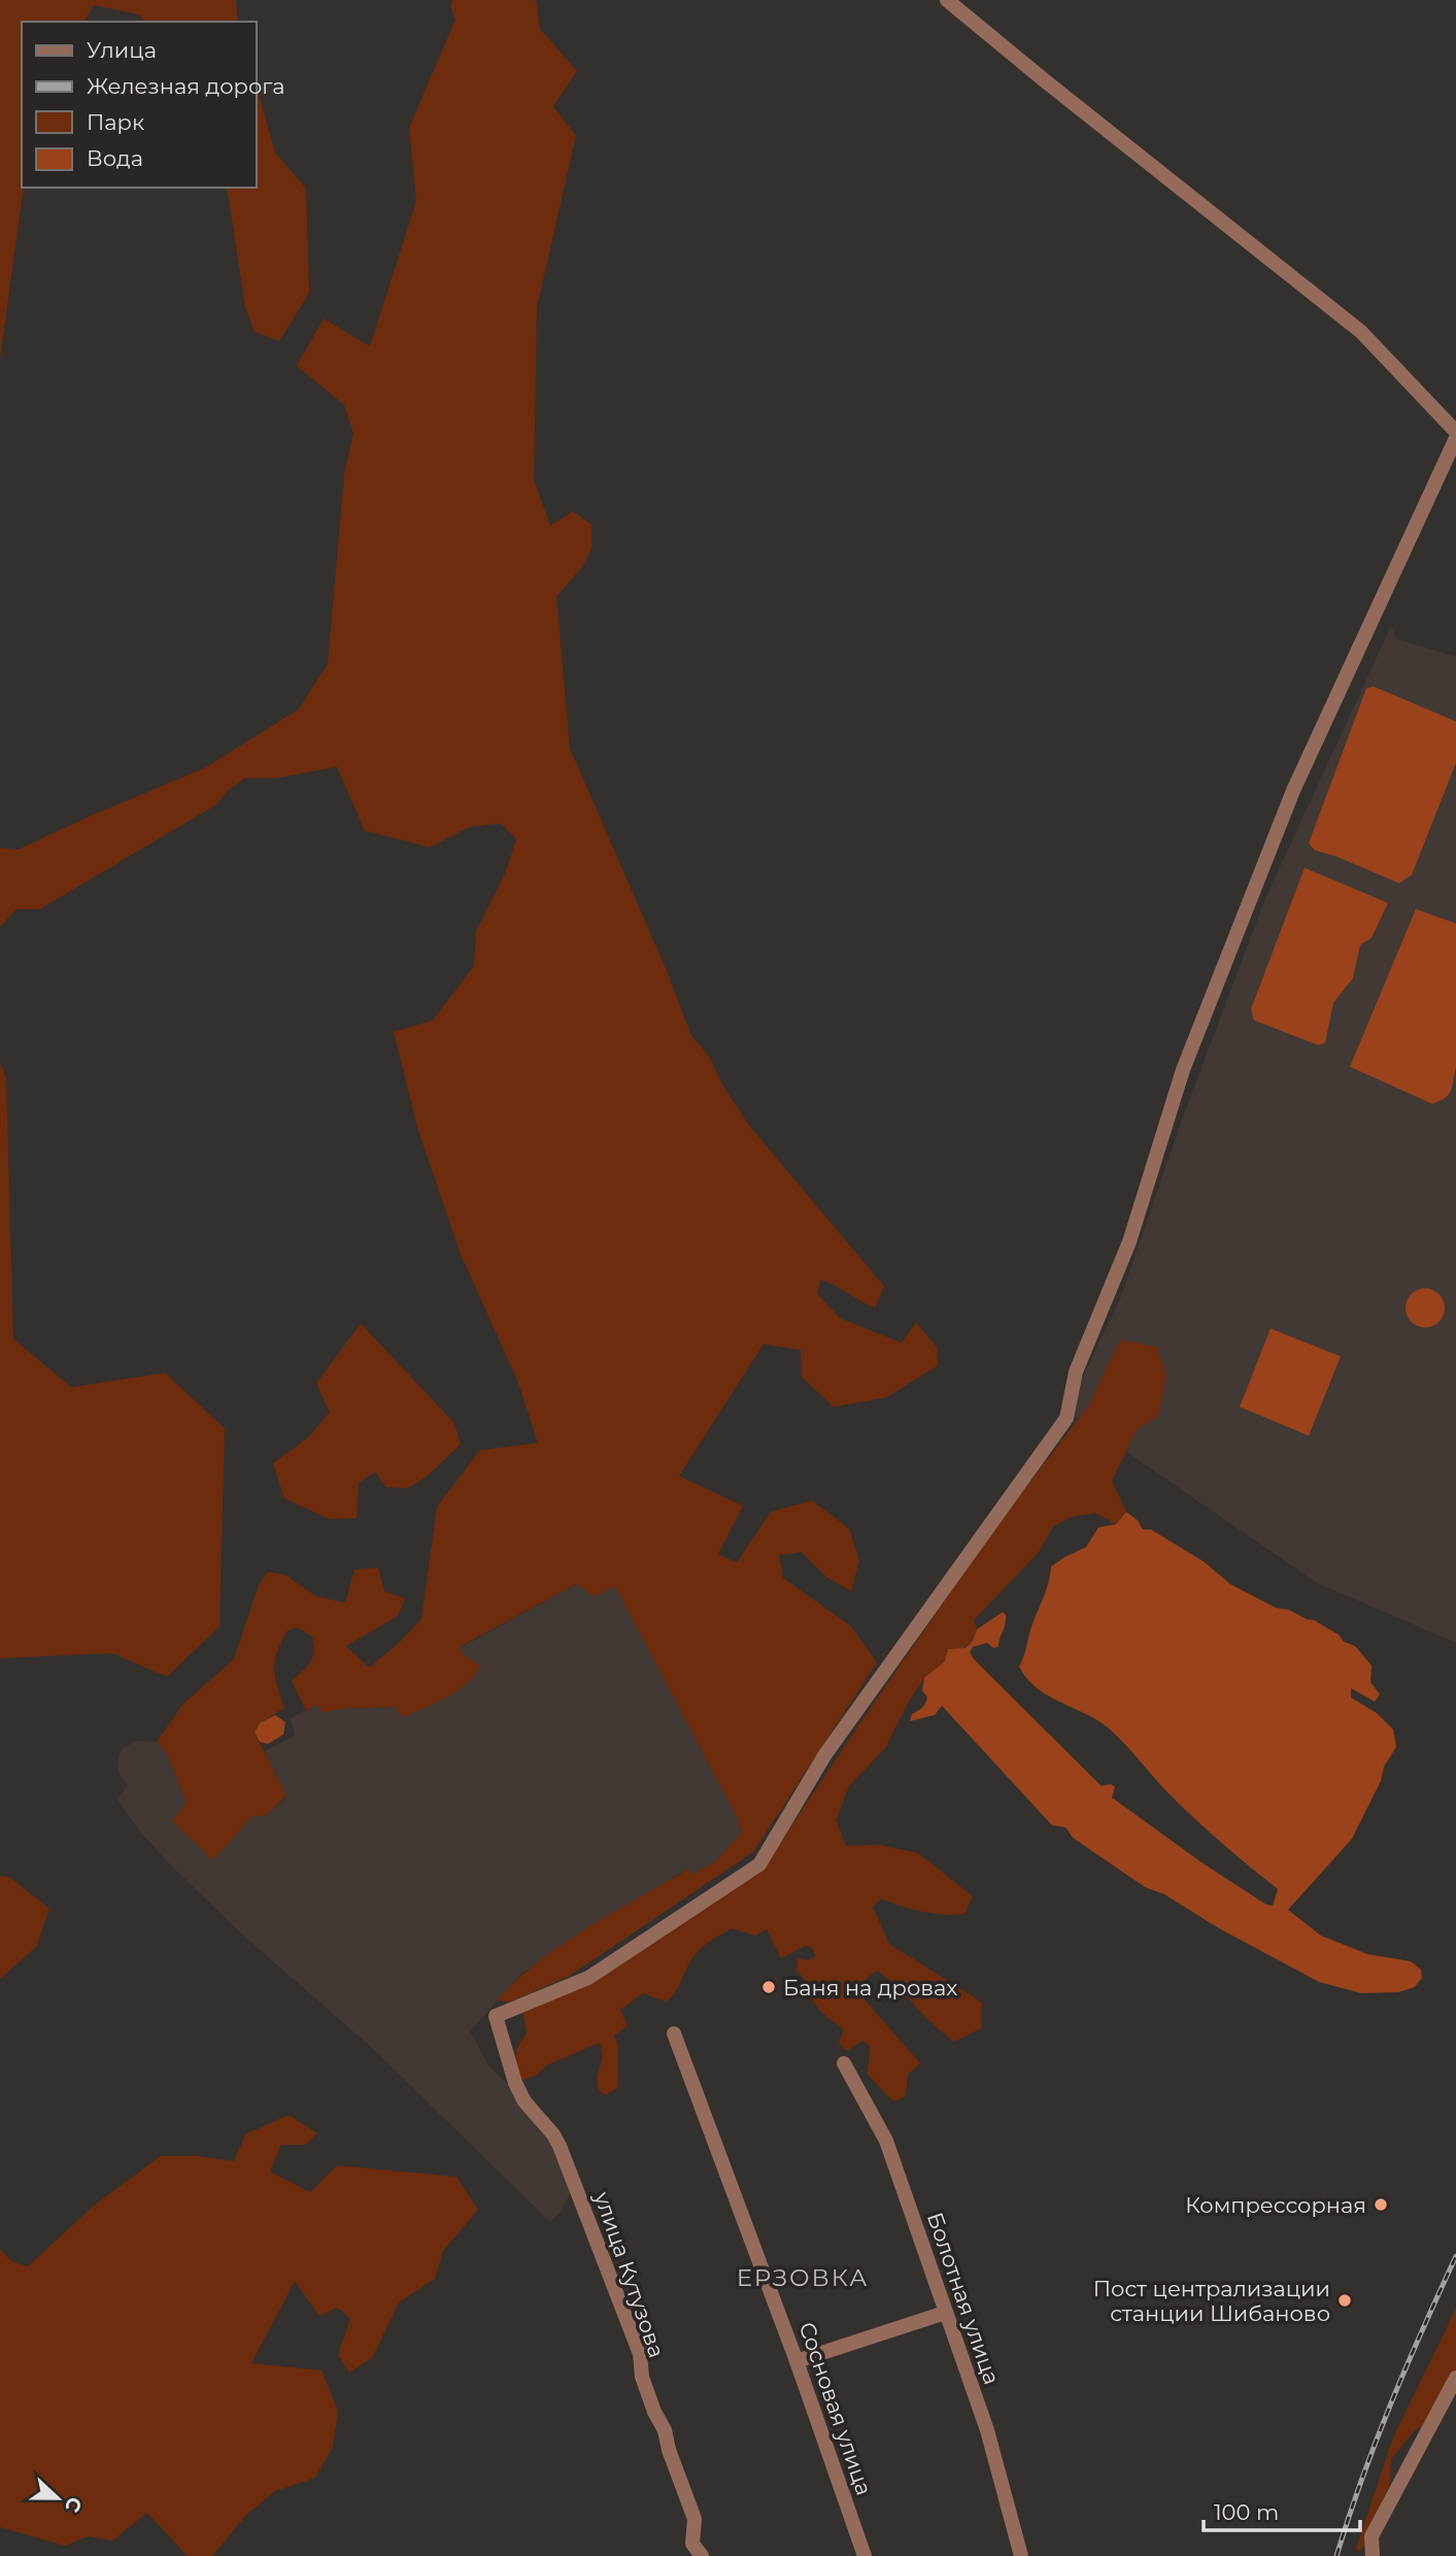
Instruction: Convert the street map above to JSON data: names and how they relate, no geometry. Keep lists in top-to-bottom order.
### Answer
{
  "streets": {
    "street": ["улица Кутузова", "Болотная улица", "Сосновая улица"]
  },
  "districts": ["ЕРЗОВКА"],
  "places": ["Баня на дровах", "Компрессорная", "Пост централизации станции Шибаново"],
  "legend": [
    "Улица",
    "Железная дорога",
    "Парк",
    "Вода"
  ],
  "scale_bar": "100 m",
  "north": "right"
}
